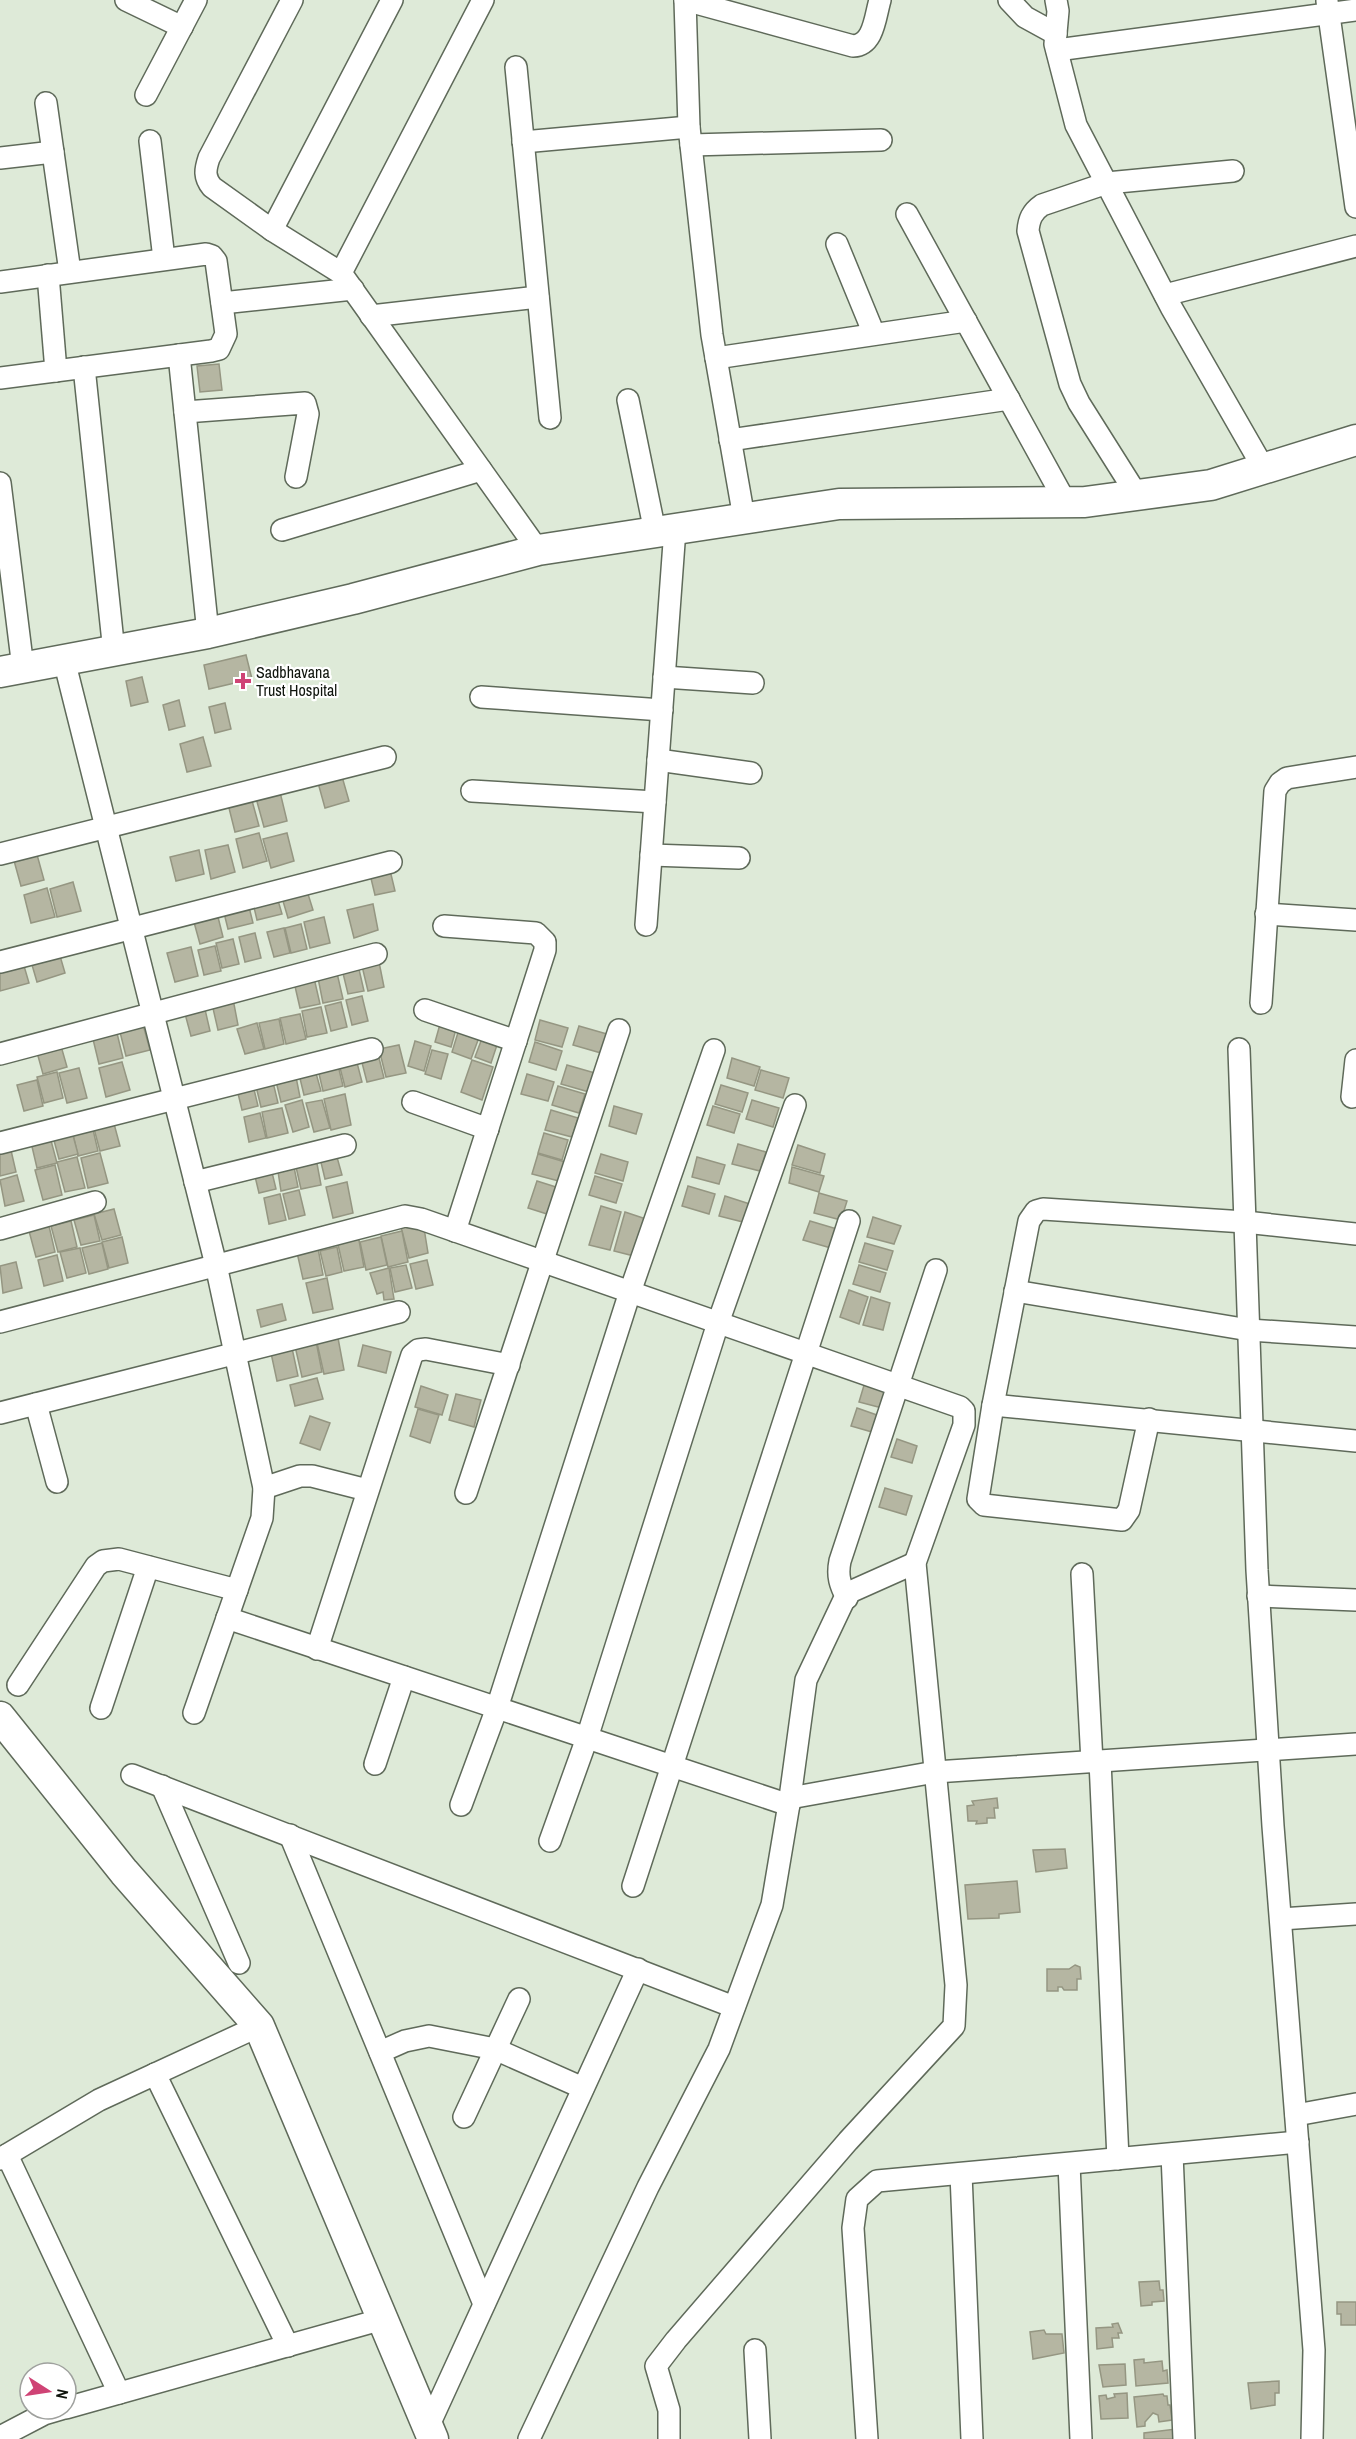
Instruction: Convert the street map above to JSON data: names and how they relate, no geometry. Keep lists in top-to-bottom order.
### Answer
{
  "places": {
    "health": ["Sadbhavana Trust Hospital"]
  },
  "north": "right"
}
